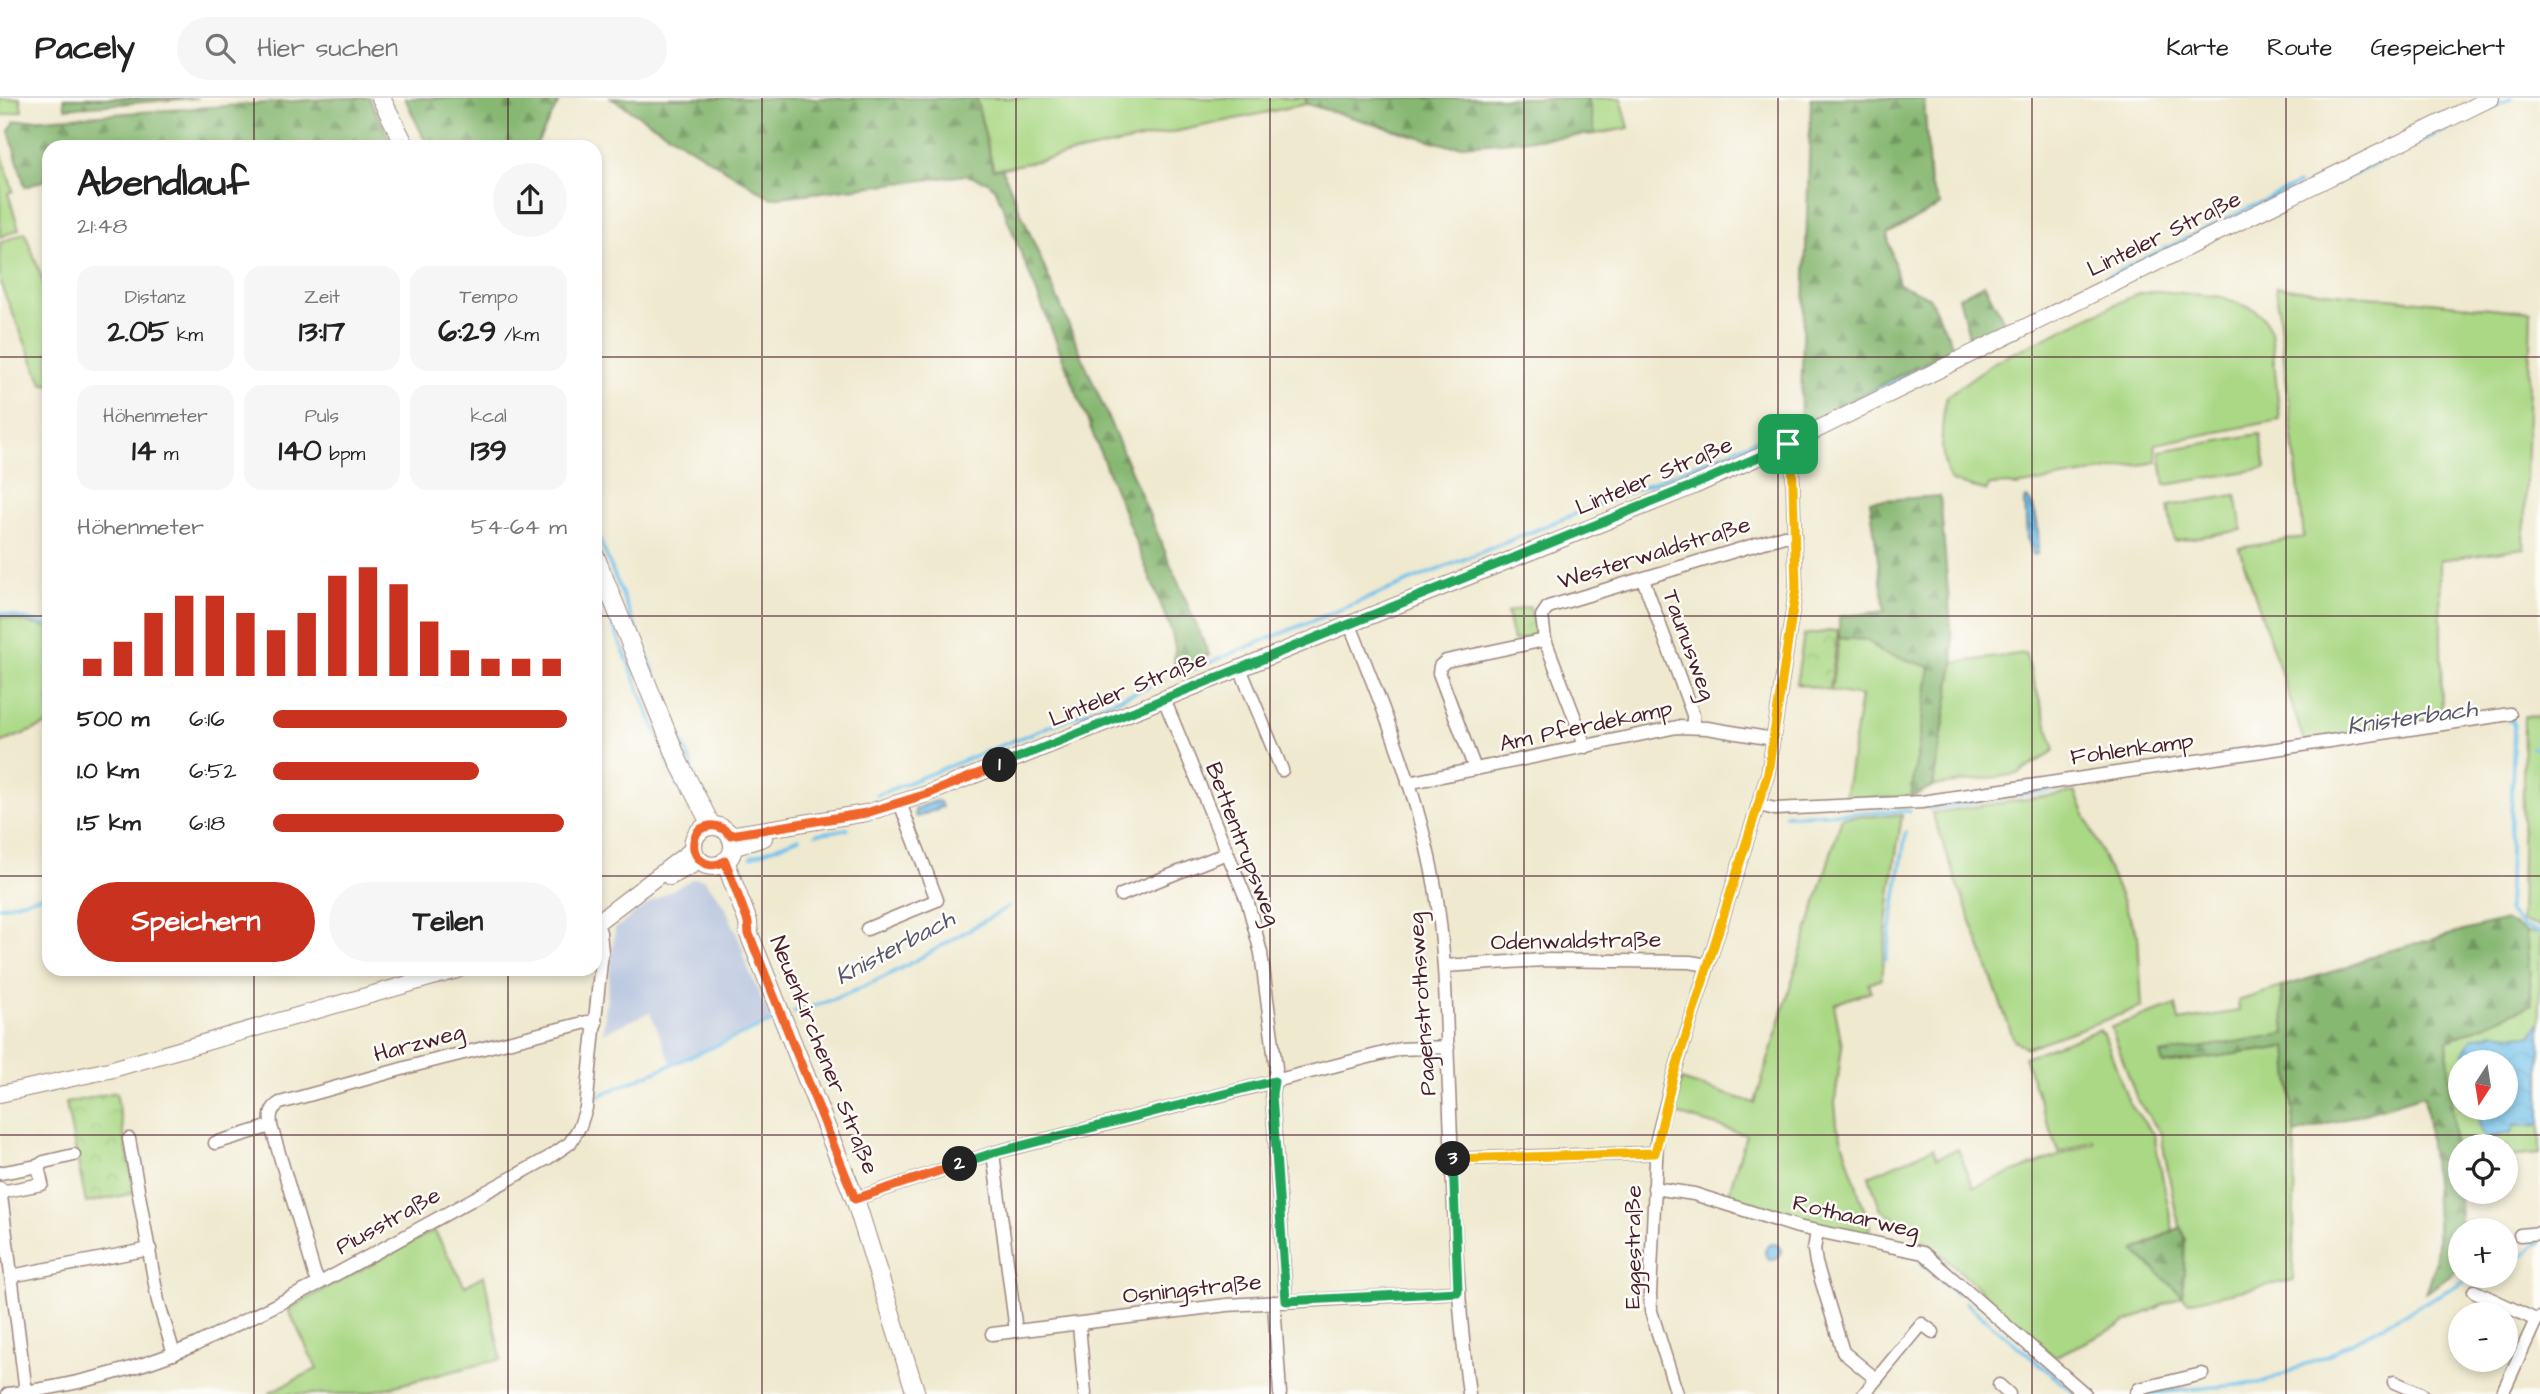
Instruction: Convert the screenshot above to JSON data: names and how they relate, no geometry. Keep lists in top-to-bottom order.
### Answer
{
  "streets": {
    "main road": ["Neuenkirchener Straße"],
    "street": [
      "Linteler Straße",
      "Westerwaldstraße",
      "Taunusweg",
      "Am Pferdekamp",
      "Fohlenkamp",
      "Bettentrupsweg",
      "Odenwaldstraße",
      "Pagenstrothsweg",
      "Harzweg",
      "Rothaarweg",
      "Piusstraße",
      "Eggestraße",
      "Osningstraße"
    ]
  },
  "crossings": [
    ["Linteler Straße", "Bettentrupsweg"],
    ["Linteler Straße", "Pagenstrothsweg"],
    ["Linteler Straße", "Neuenkirchener Straße"],
    ["Linteler Straße", "Eggestraße"],
    ["Westerwaldstraße", "Taunusweg"],
    ["Westerwaldstraße", "Am Pferdekamp"],
    ["Westerwaldstraße", "Eggestraße"],
    ["Taunusweg", "Am Pferdekamp"],
    ["Am Pferdekamp", "Pagenstrothsweg"],
    ["Am Pferdekamp", "Eggestraße"],
    ["Fohlenkamp", "Eggestraße"],
    ["Bettentrupsweg", "Osningstraße"],
    ["Odenwaldstraße", "Pagenstrothsweg"],
    ["Odenwaldstraße", "Eggestraße"],
    ["Pagenstrothsweg", "Osningstraße"],
    ["Harzweg", "Piusstraße"],
    ["Rothaarweg", "Eggestraße"]
  ],
  "water": ["Knisterbach"],
  "north": "bottom",
  "page": {
    "header": "Pacely",
    "search": "Hier suchen",
    "nav": ["Karte", "Route", "Gespeichert"],
    "heading": ["Abendlauf", "21:48"],
    "stats": [
      ["Distanz", "2.05 km"],
      ["Zeit", "13:17"],
      ["Tempo", "6:29 /km"],
      ["Höhenmeter", "14 m"],
      ["Puls", "140 bpm"],
      ["kcal", "139"]
    ],
    "chart": ["Höhenmeter", "54–64 m"],
    "list": [
      {
        "name": "500 m",
        "note": "6:16"
      },
      {
        "name": "1.0 km",
        "note": "6:52"
      },
      {
        "name": "1.5 km",
        "note": "6:18"
      }
    ],
    "pins": ["1", "3", "2"],
    "buttons": ["Speichern", "Teilen"],
    "map_buttons": ["+", "−"]
  }
}
